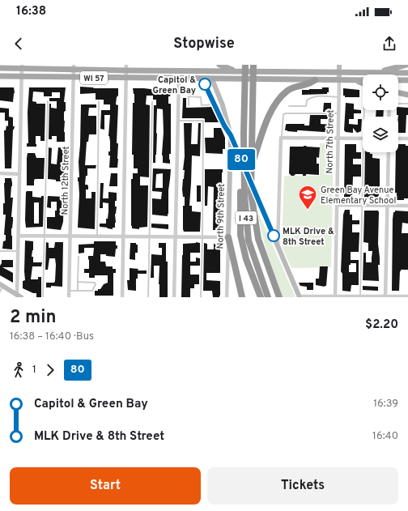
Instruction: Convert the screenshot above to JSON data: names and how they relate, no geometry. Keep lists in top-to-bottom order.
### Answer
{
  "streets": {
    "highway": ["I 43"],
    "main road": ["WI 57", "North 7th Street", "North 9th Street"],
    "street": ["North 12th Street"]
  },
  "crossings": [
    ["WI 57", "North 12th Street"]
  ],
  "places": {
    "other": ["Capitol & Green Bay", "MLK Drive & 8th Street"],
    "school or university": ["Green Bay Avenue Elementary School"]
  },
  "lines": ["bus line 80"],
  "page": {
    "status": "16:38",
    "header": "Stopwise",
    "on_map": "80",
    "heading": ["2 min", "16:38 – 16:40 · Bus", "$2.20"],
    "legs": ["1", "80"],
    "list": [
      {
        "name": "Capitol & Green Bay",
        "value": "16:39"
      },
      {
        "name": "MLK Drive & 8th Street",
        "value": "16:40"
      }
    ],
    "buttons": ["Start", "Tickets"]
  }
}
